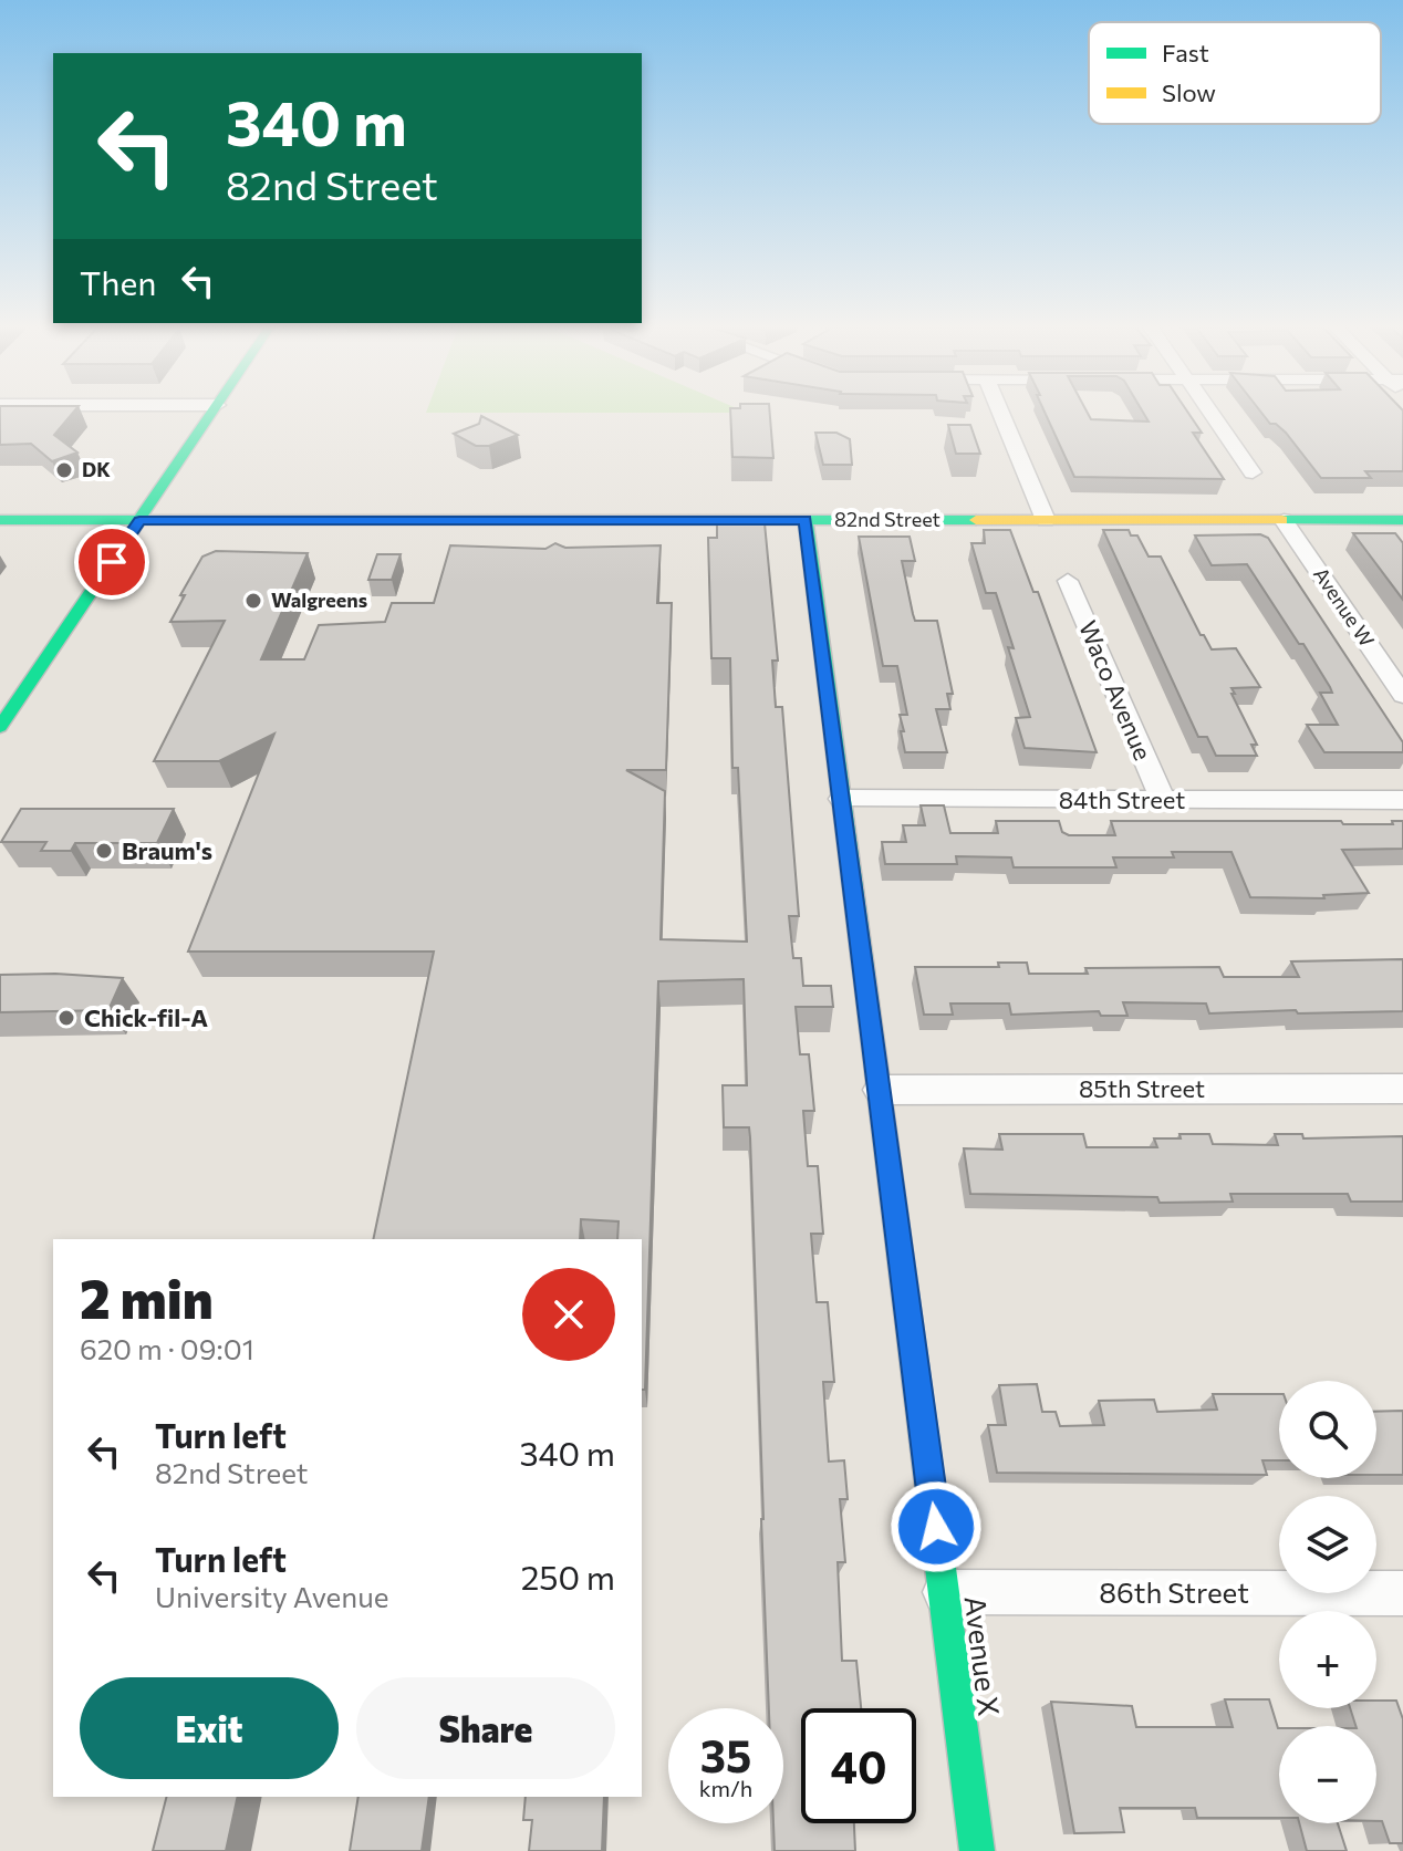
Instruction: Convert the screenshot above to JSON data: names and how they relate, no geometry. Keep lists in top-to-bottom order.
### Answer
{
  "streets": {
    "main road": ["82nd Street", "Avenue X"],
    "street": [
      "Avenue W",
      "Waco Avenue",
      "84th Street",
      "85th Street",
      "86th Street"
    ]
  },
  "crossings": [
    ["82nd Street", "Avenue W"],
    ["82nd Street", "Avenue X"],
    ["Waco Avenue", "84th Street"],
    ["84th Street", "Avenue X"],
    ["85th Street", "Avenue X"],
    ["86th Street", "Avenue X"]
  ],
  "places": [
    "DK",
    "Walgreens",
    "Braum's",
    "Chick-fil-A"
  ],
  "legend": ["Fast", "Slow"],
  "page": {
    "turn": ["340 m", "82nd Street"],
    "then": "Then",
    "heading": ["2 min", "620 m · 09:01"],
    "map_buttons": ["+", "−"],
    "list": [
      {
        "name": "Turn left",
        "note": "82nd Street",
        "value": "340 m"
      },
      {
        "name": "Turn left",
        "note": "University Avenue",
        "value": "250 m"
      }
    ],
    "buttons": ["Exit", "Share"],
    "speed": "35 km/h",
    "limit": "40"
  }
}
